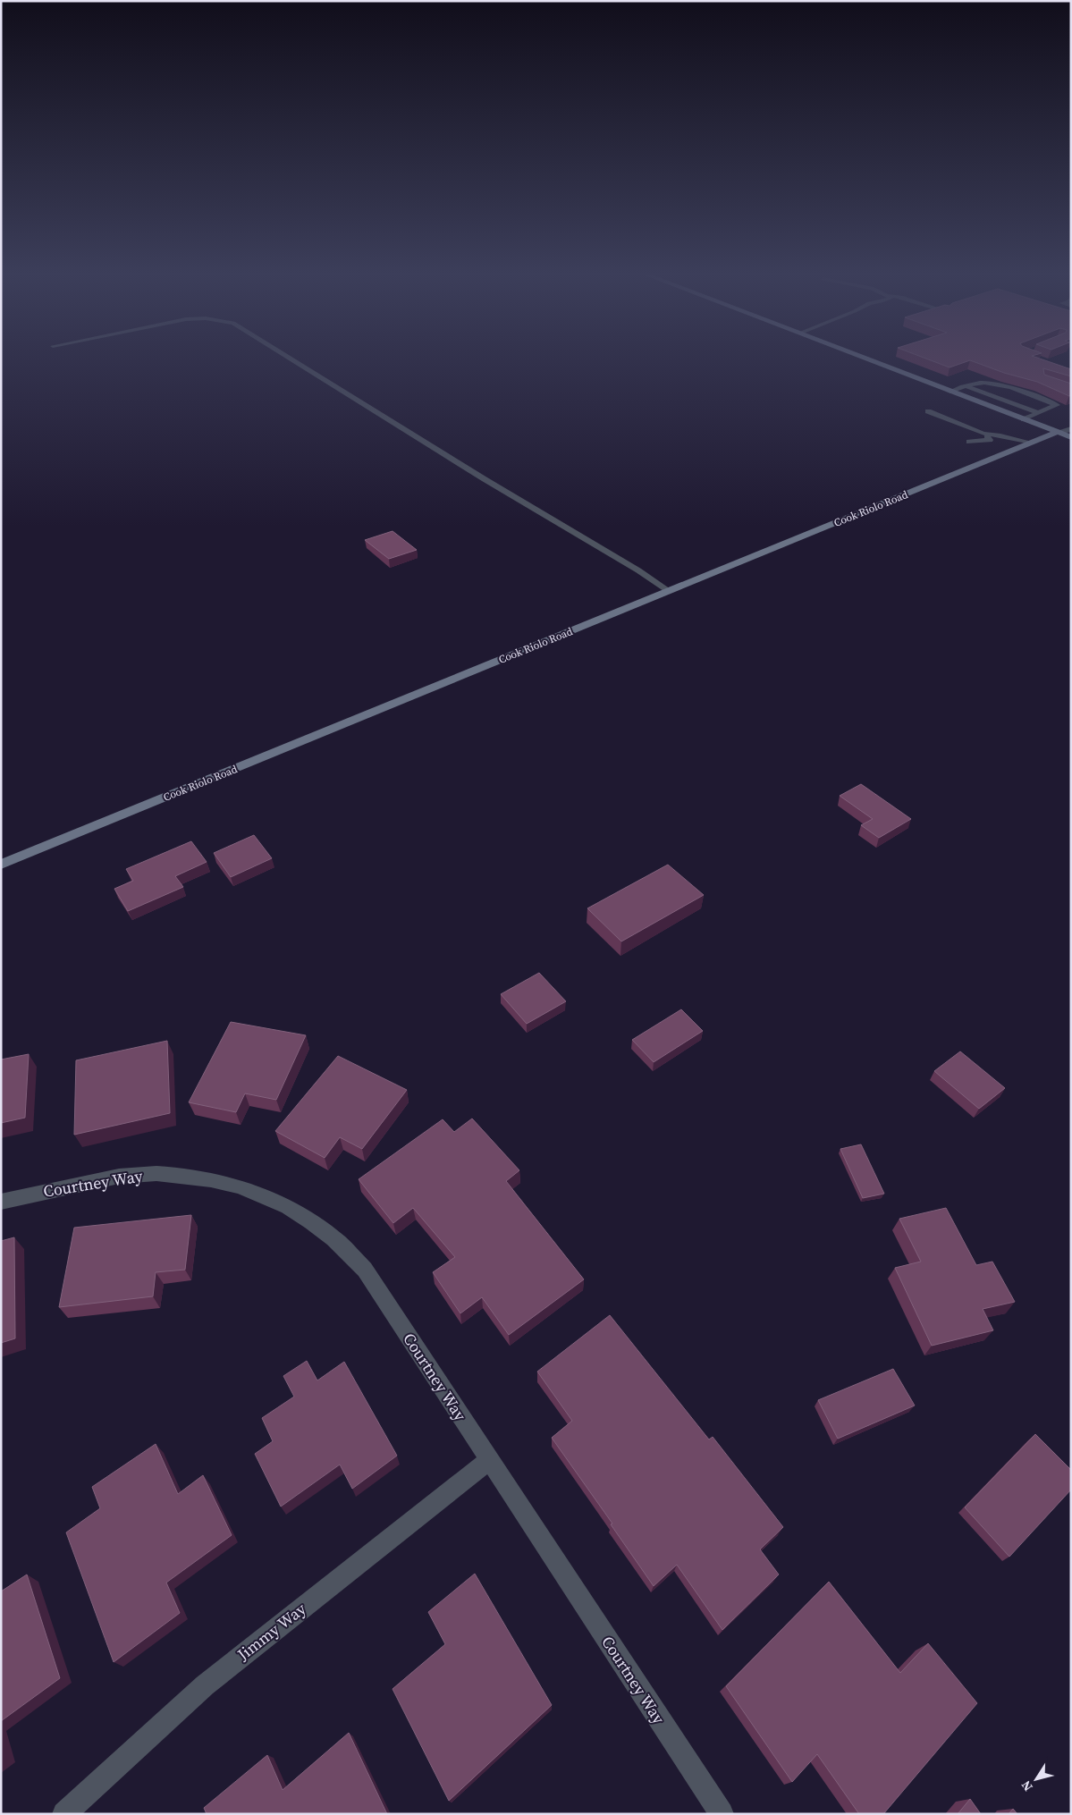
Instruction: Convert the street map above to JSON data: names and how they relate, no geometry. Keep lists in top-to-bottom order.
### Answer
{
  "streets": {
    "street": ["Cook Riolo Road", "Courtney Way", "Jimmy Way"]
  },
  "crossings": [
    ["Courtney Way", "Jimmy Way"]
  ],
  "north": "bottom left"
}
